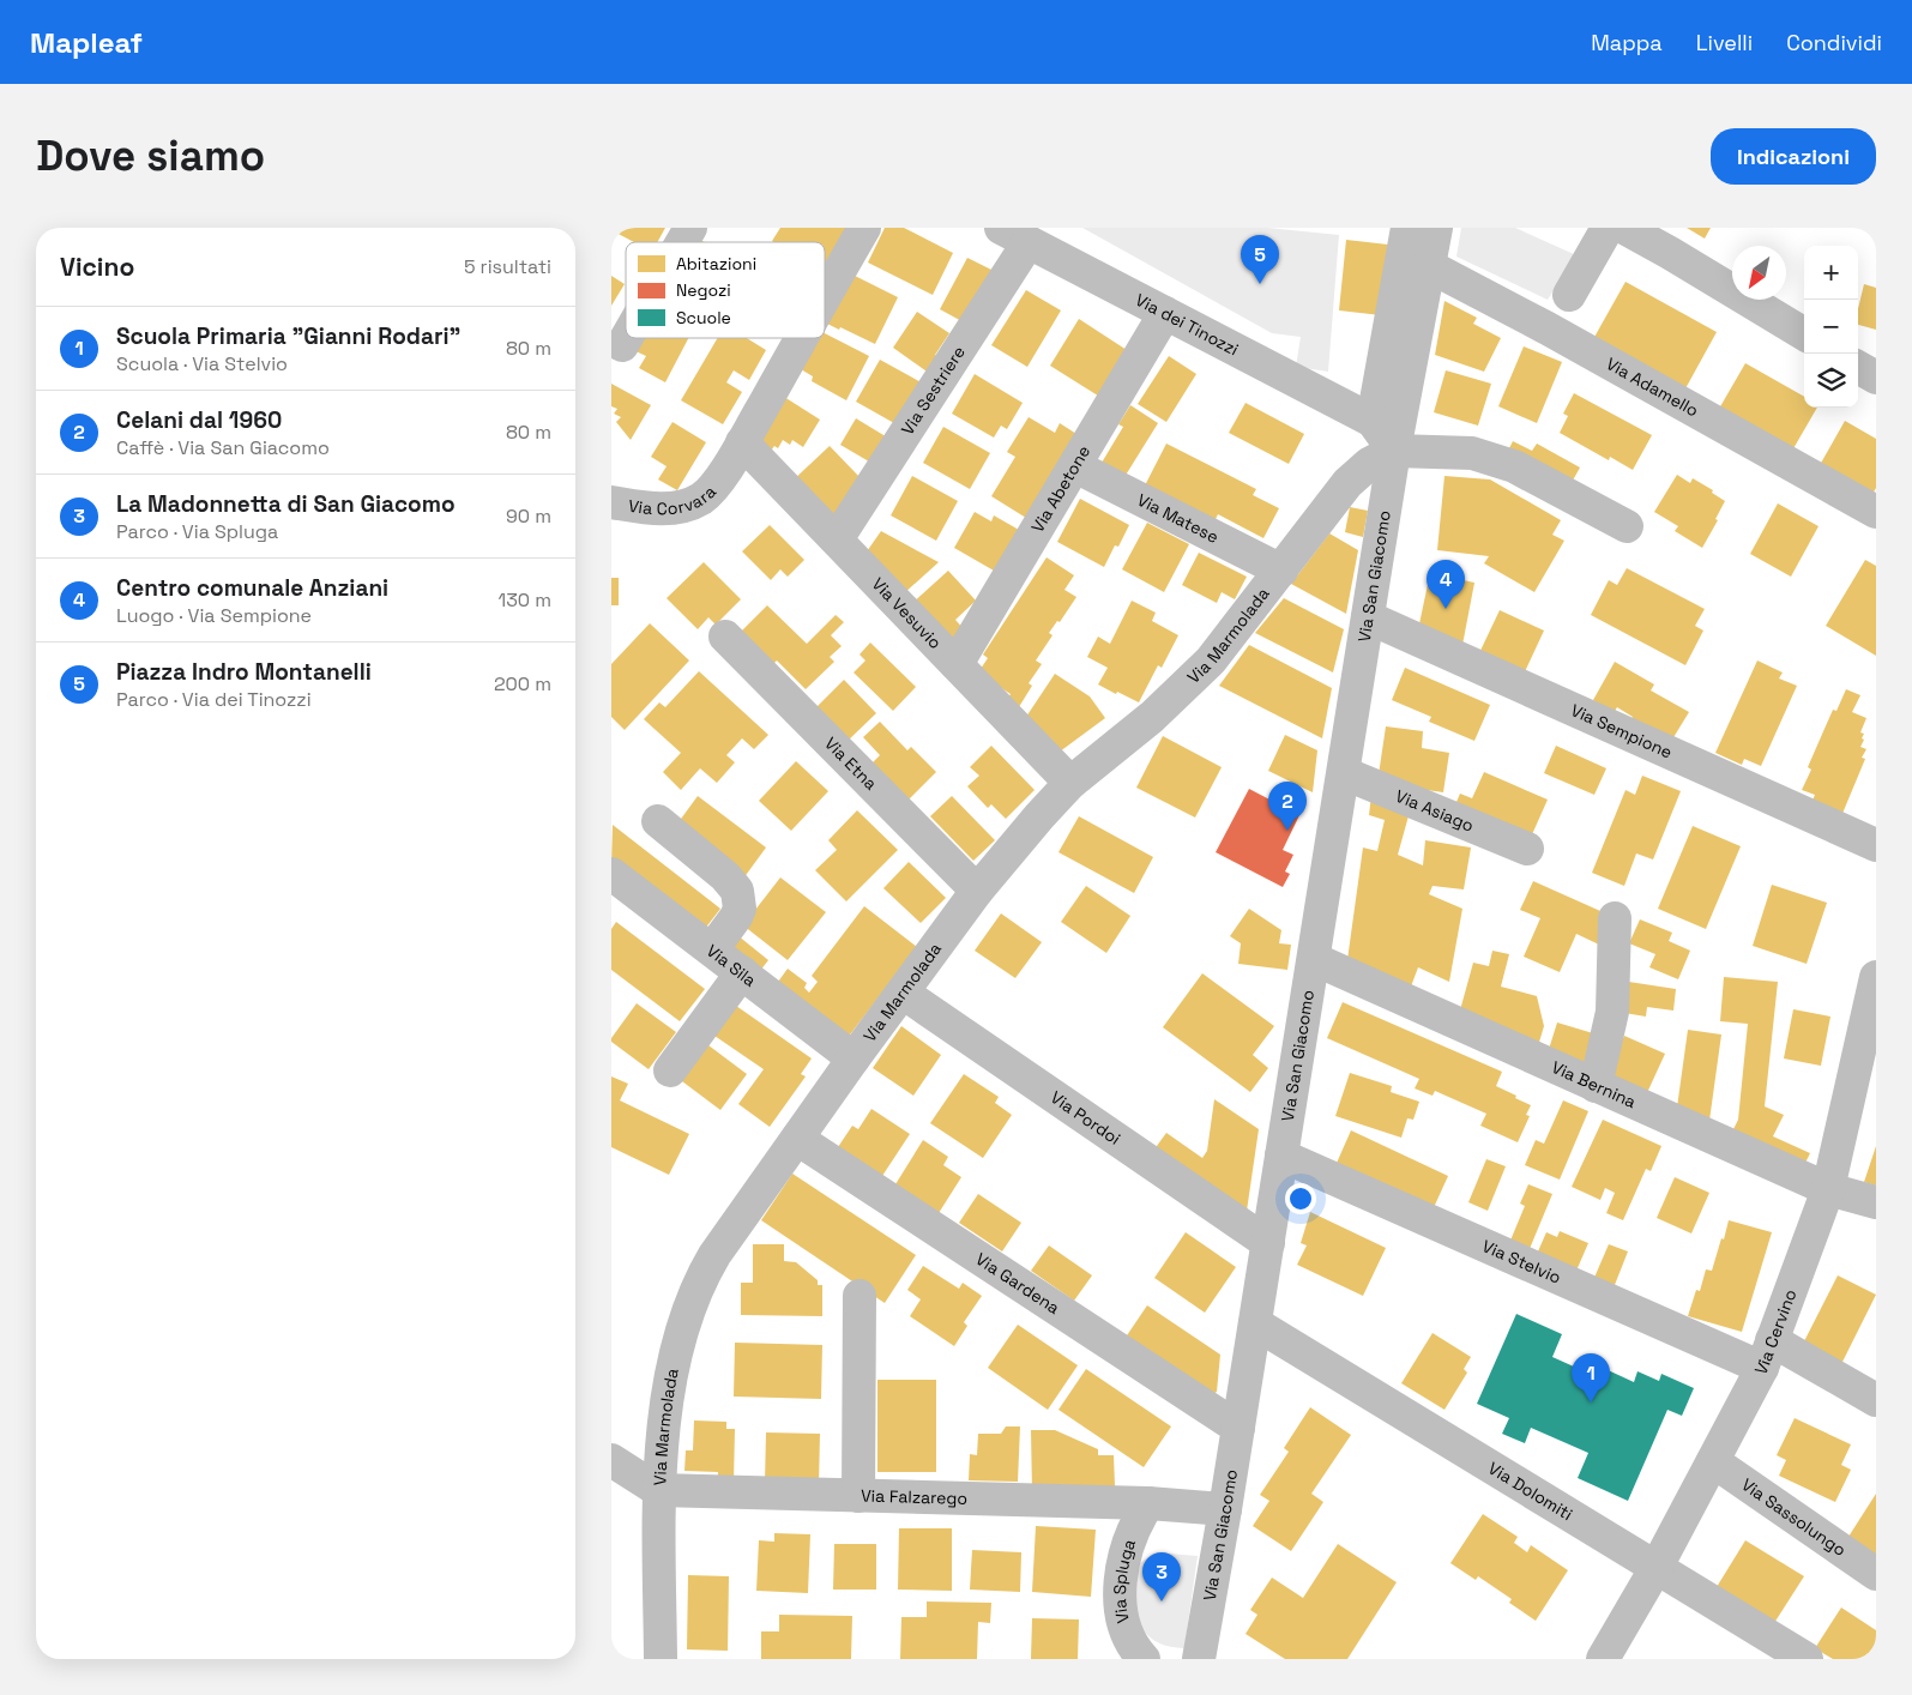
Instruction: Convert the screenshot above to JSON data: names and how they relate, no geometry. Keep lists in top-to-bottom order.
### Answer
{
  "streets": {
    "street": [
      "Via dei Tinozzi",
      "Via Adamello",
      "Via Sestriere",
      "Via Abetone",
      "Via Corvara",
      "Via Matese",
      "Via San Giacomo",
      "Via Vesuvio",
      "Via Marmolada",
      "Via Sempione",
      "Via Etna",
      "Via Asiago",
      "Via Sila",
      "Via Bernina",
      "Via Pordoi",
      "Via Stelvio",
      "Via Gardena",
      "Via Cervino",
      "Via Dolomiti",
      "Via Falzarego",
      "Via Sassolungo",
      "Via Spluga"
    ]
  },
  "crossings": [
    ["Via dei Tinozzi", "Via Sestriere"],
    ["Via dei Tinozzi", "Via Abetone"],
    ["Via Adamello", "Via San Giacomo"],
    ["Via Sestriere", "Via Vesuvio"],
    ["Via Abetone", "Via Matese"],
    ["Via Abetone", "Via Vesuvio"],
    ["Via Corvara", "Via Vesuvio"],
    ["Via Matese", "Via Marmolada"],
    ["Via San Giacomo", "Via Marmolada"],
    ["Via San Giacomo", "Via Sempione"],
    ["Via San Giacomo", "Via Asiago"],
    ["Via San Giacomo", "Via Bernina"],
    ["Via San Giacomo", "Via Pordoi"],
    ["Via San Giacomo", "Via Stelvio"],
    ["Via San Giacomo", "Via Gardena"],
    ["Via San Giacomo", "Via Dolomiti"],
    ["Via San Giacomo", "Via Falzarego"],
    ["Via Vesuvio", "Via Marmolada"],
    ["Via Marmolada", "Via Etna"],
    ["Via Marmolada", "Via Sila"],
    ["Via Marmolada", "Via Pordoi"],
    ["Via Marmolada", "Via Gardena"],
    ["Via Marmolada", "Via Falzarego"],
    ["Via Bernina", "Via Cervino"],
    ["Via Stelvio", "Via Cervino"],
    ["Via Cervino", "Via Dolomiti"],
    ["Via Cervino", "Via Sassolungo"],
    ["Via Falzarego", "Via Spluga"]
  ],
  "legend": ["Abitazioni", "Negozi", "Scuole"],
  "north": "bottom left",
  "page": {
    "header": "Mapleaf",
    "nav": ["Mappa", "Livelli", "Condividi"],
    "buttons": "Indicazioni",
    "title": "Dove siamo",
    "heading": ["Vicino", "5 risultati"],
    "pins": [
      "5",
      "4",
      "2",
      "1",
      "3"
    ],
    "map_buttons": ["+", "−"],
    "list": [
      {
        "mark": "1",
        "name": "Scuola Primaria \"Gianni Rodari\"",
        "note": "Scuola · Via Stelvio",
        "value": "80 m"
      },
      {
        "mark": "2",
        "name": "Celani dal 1960",
        "note": "Caffè · Via San Giacomo",
        "value": "80 m"
      },
      {
        "mark": "3",
        "name": "La Madonnetta di San Giacomo",
        "note": "Parco · Via Spluga",
        "value": "90 m"
      },
      {
        "mark": "4",
        "name": "Centro comunale Anziani",
        "note": "Luogo · Via Sempione",
        "value": "130 m"
      },
      {
        "mark": "5",
        "name": "Piazza Indro Montanelli",
        "note": "Parco · Via dei Tinozzi",
        "value": "200 m"
      }
    ]
  }
}
